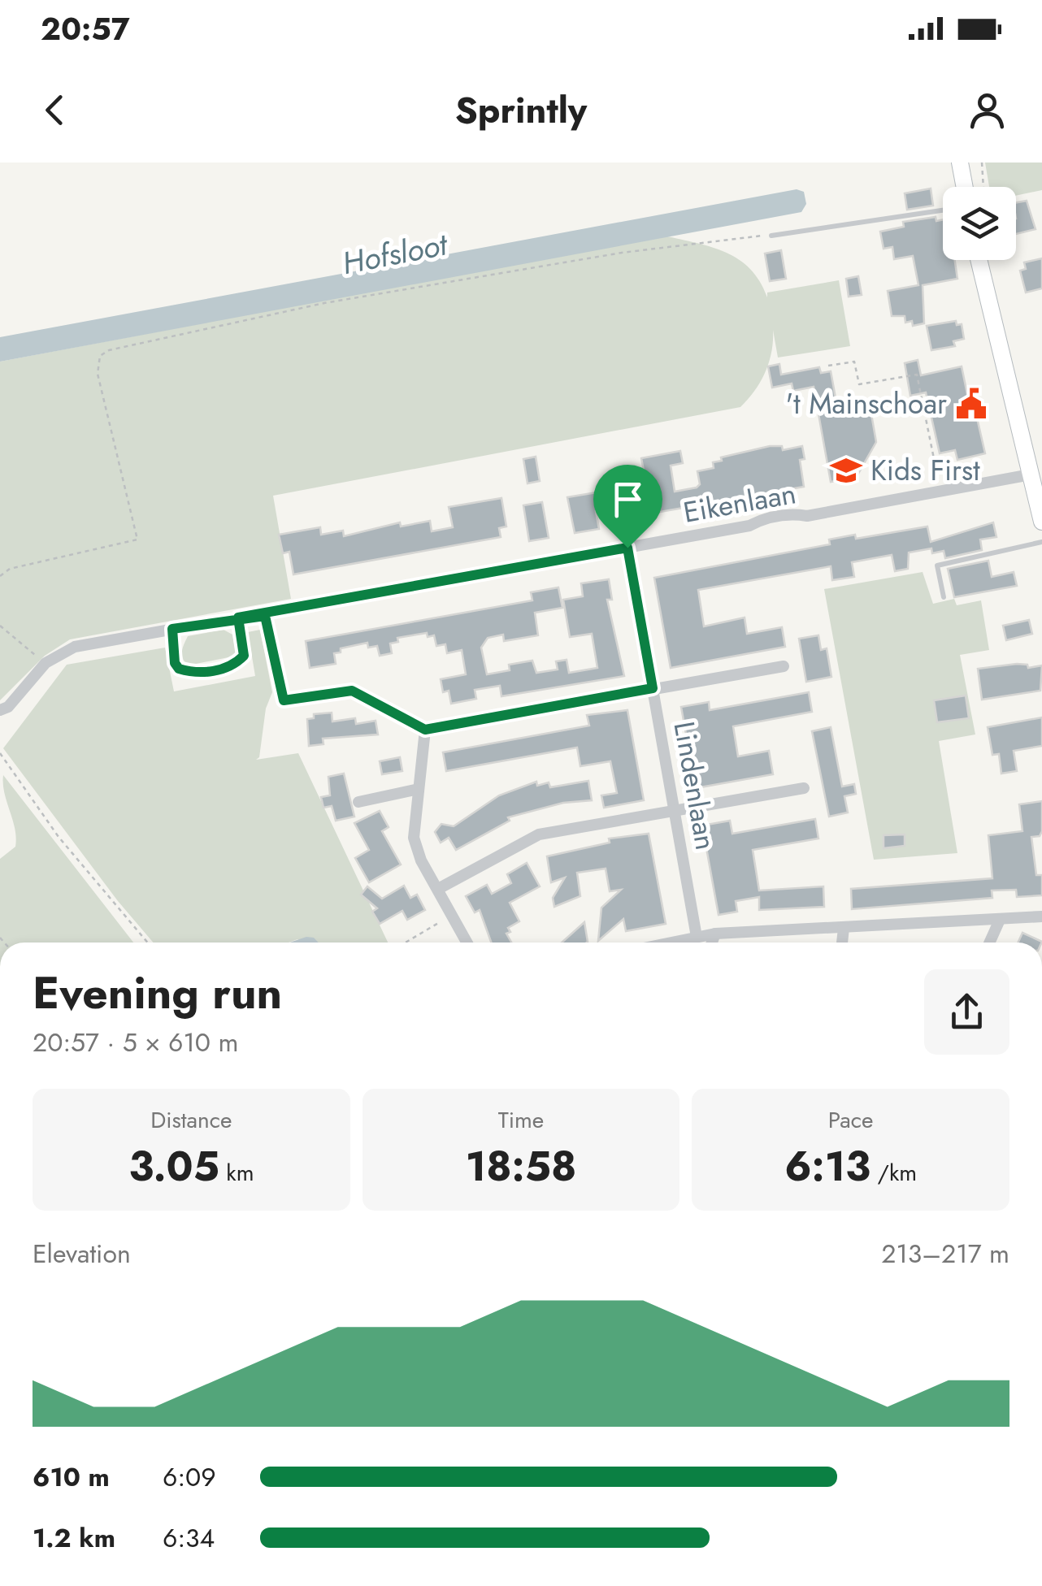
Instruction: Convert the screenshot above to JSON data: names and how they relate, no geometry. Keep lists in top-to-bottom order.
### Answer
{
  "streets": {
    "street": ["Eikenlaan", "Lindenlaan"]
  },
  "crossings": [
    ["Eikenlaan", "Lindenlaan"]
  ],
  "water": ["Hofsloot"],
  "places": {
    "public building": ["'t Mainschoar"],
    "school or university": ["Kids First"]
  },
  "page": {
    "status": "20:57",
    "header": "Sprintly",
    "heading": ["Evening run", "20:57 · 5 × 610 m"],
    "stats": [
      ["Distance", "3.05 km"],
      ["Time", "18:58"],
      ["Pace", "6:13 /km"]
    ],
    "chart": ["Elevation", "213–217 m"],
    "list": [
      {
        "name": "610 m",
        "note": "6:09"
      },
      {
        "name": "1.2 km",
        "note": "6:34"
      }
    ]
  }
}
